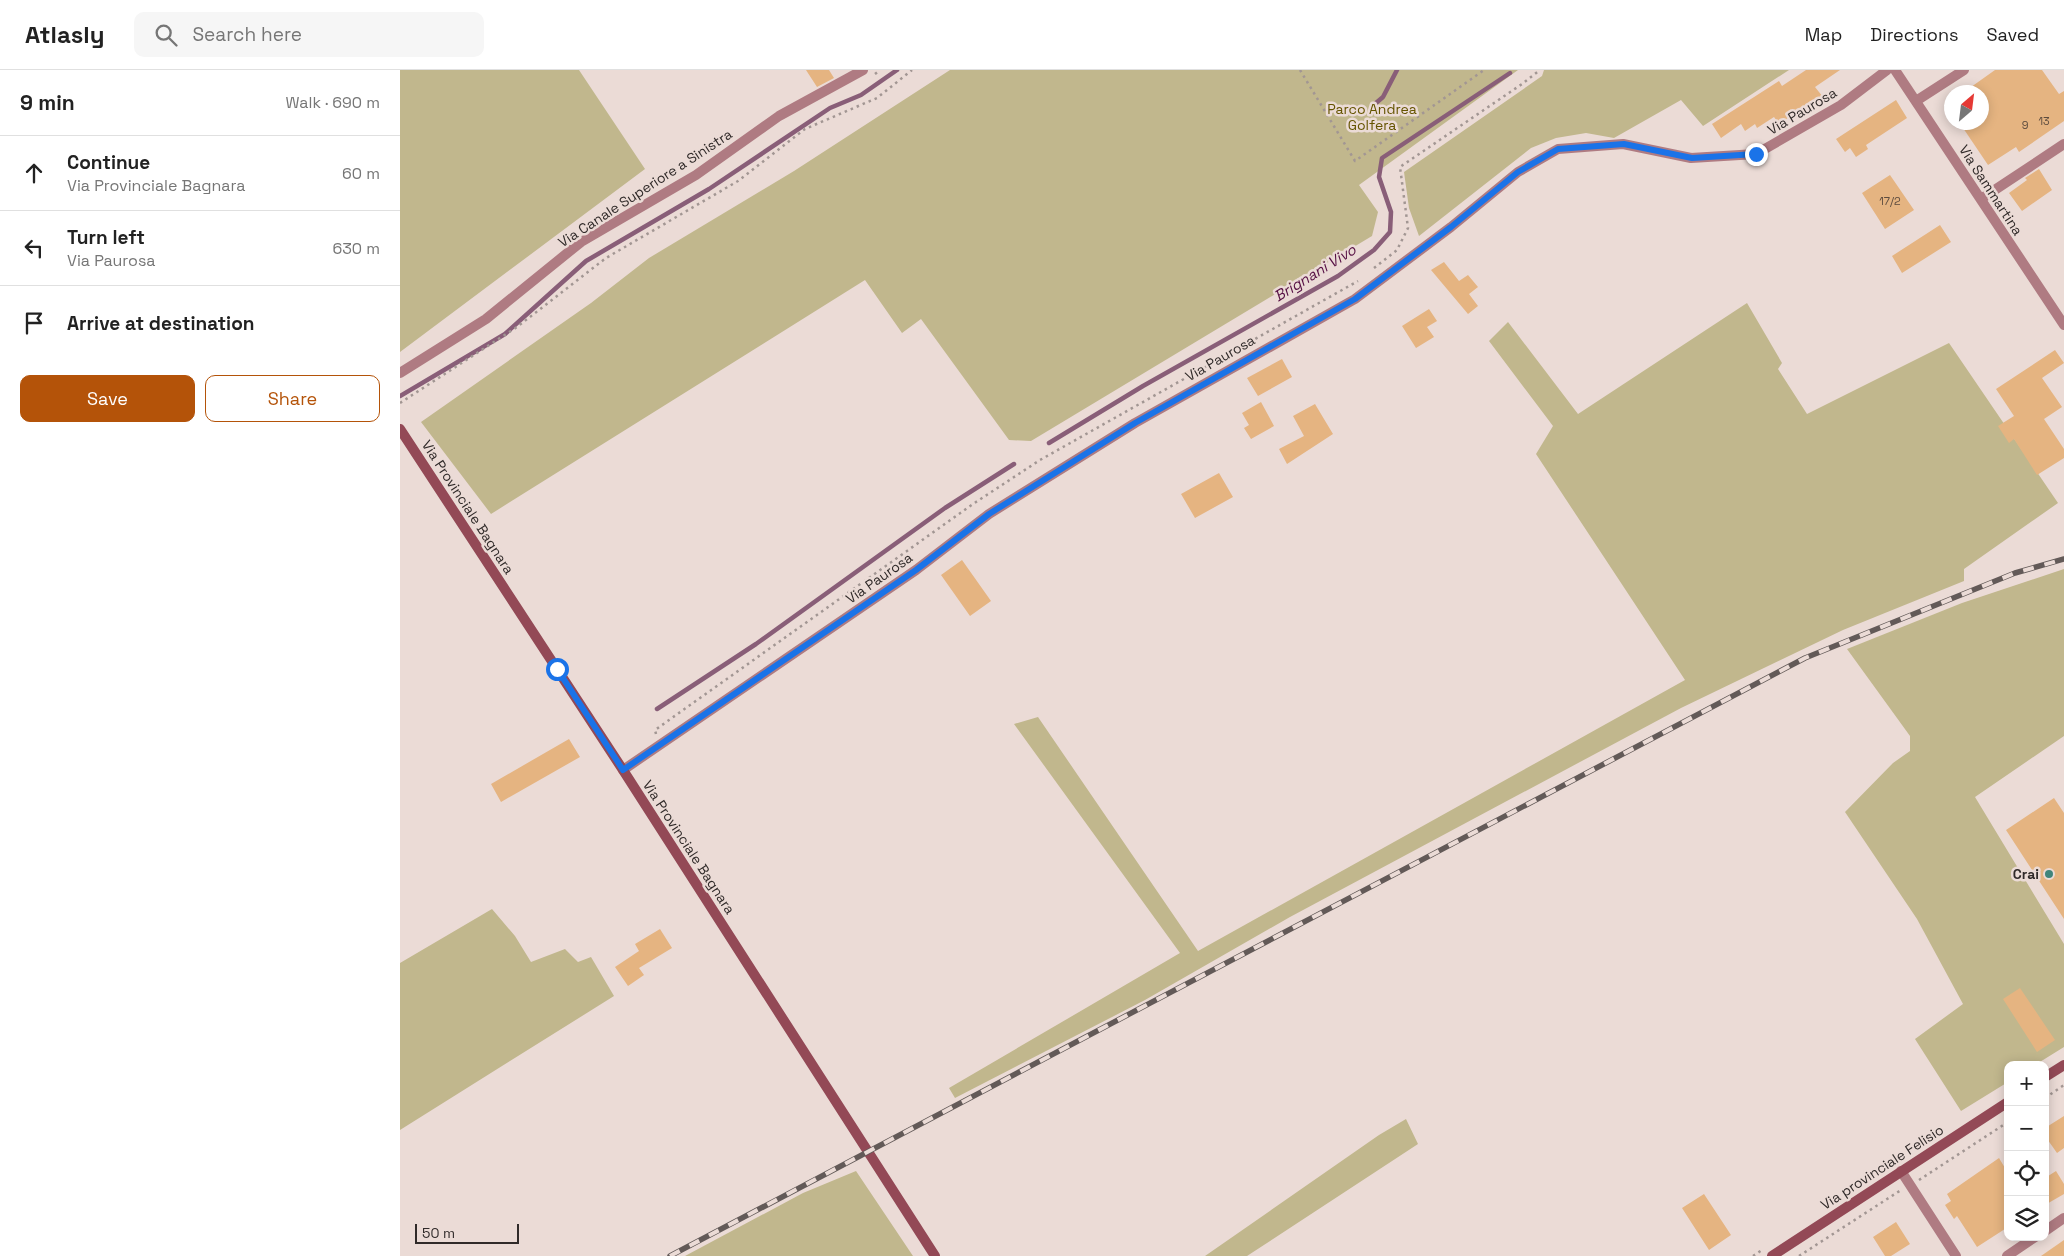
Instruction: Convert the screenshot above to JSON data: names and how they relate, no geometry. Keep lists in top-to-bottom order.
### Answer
{
  "streets": {
    "main road": ["Via Provinciale Bagnara", "Via provinciale Felisio"],
    "street": ["Via Paurosa", "Via Canale Superiore a Sinistra", "Via Sammartina"]
  },
  "crossings": [
    ["Via Paurosa", "Via Provinciale Bagnara"]
  ],
  "water": ["Brignani Vivo"],
  "parks": ["Parco Andrea Golfera"],
  "places": ["Crai"],
  "house_numbers": ["13", "9", "17/2"],
  "scale_bar": "50 m",
  "north": "top right",
  "page": {
    "header": "Atlasly",
    "search": "Search here",
    "nav": ["Map", "Directions", "Saved"],
    "heading": ["9 min", "Walk · 690 m"],
    "list": [
      ["Continue", "Via Provinciale Bagnara", "60 m"],
      ["Turn left", "Via Paurosa", "630 m"],
      "Arrive at destination"
    ],
    "buttons": ["Save", "Share"],
    "map_buttons": ["+", "−"],
    "scale": "50 m"
  }
}
